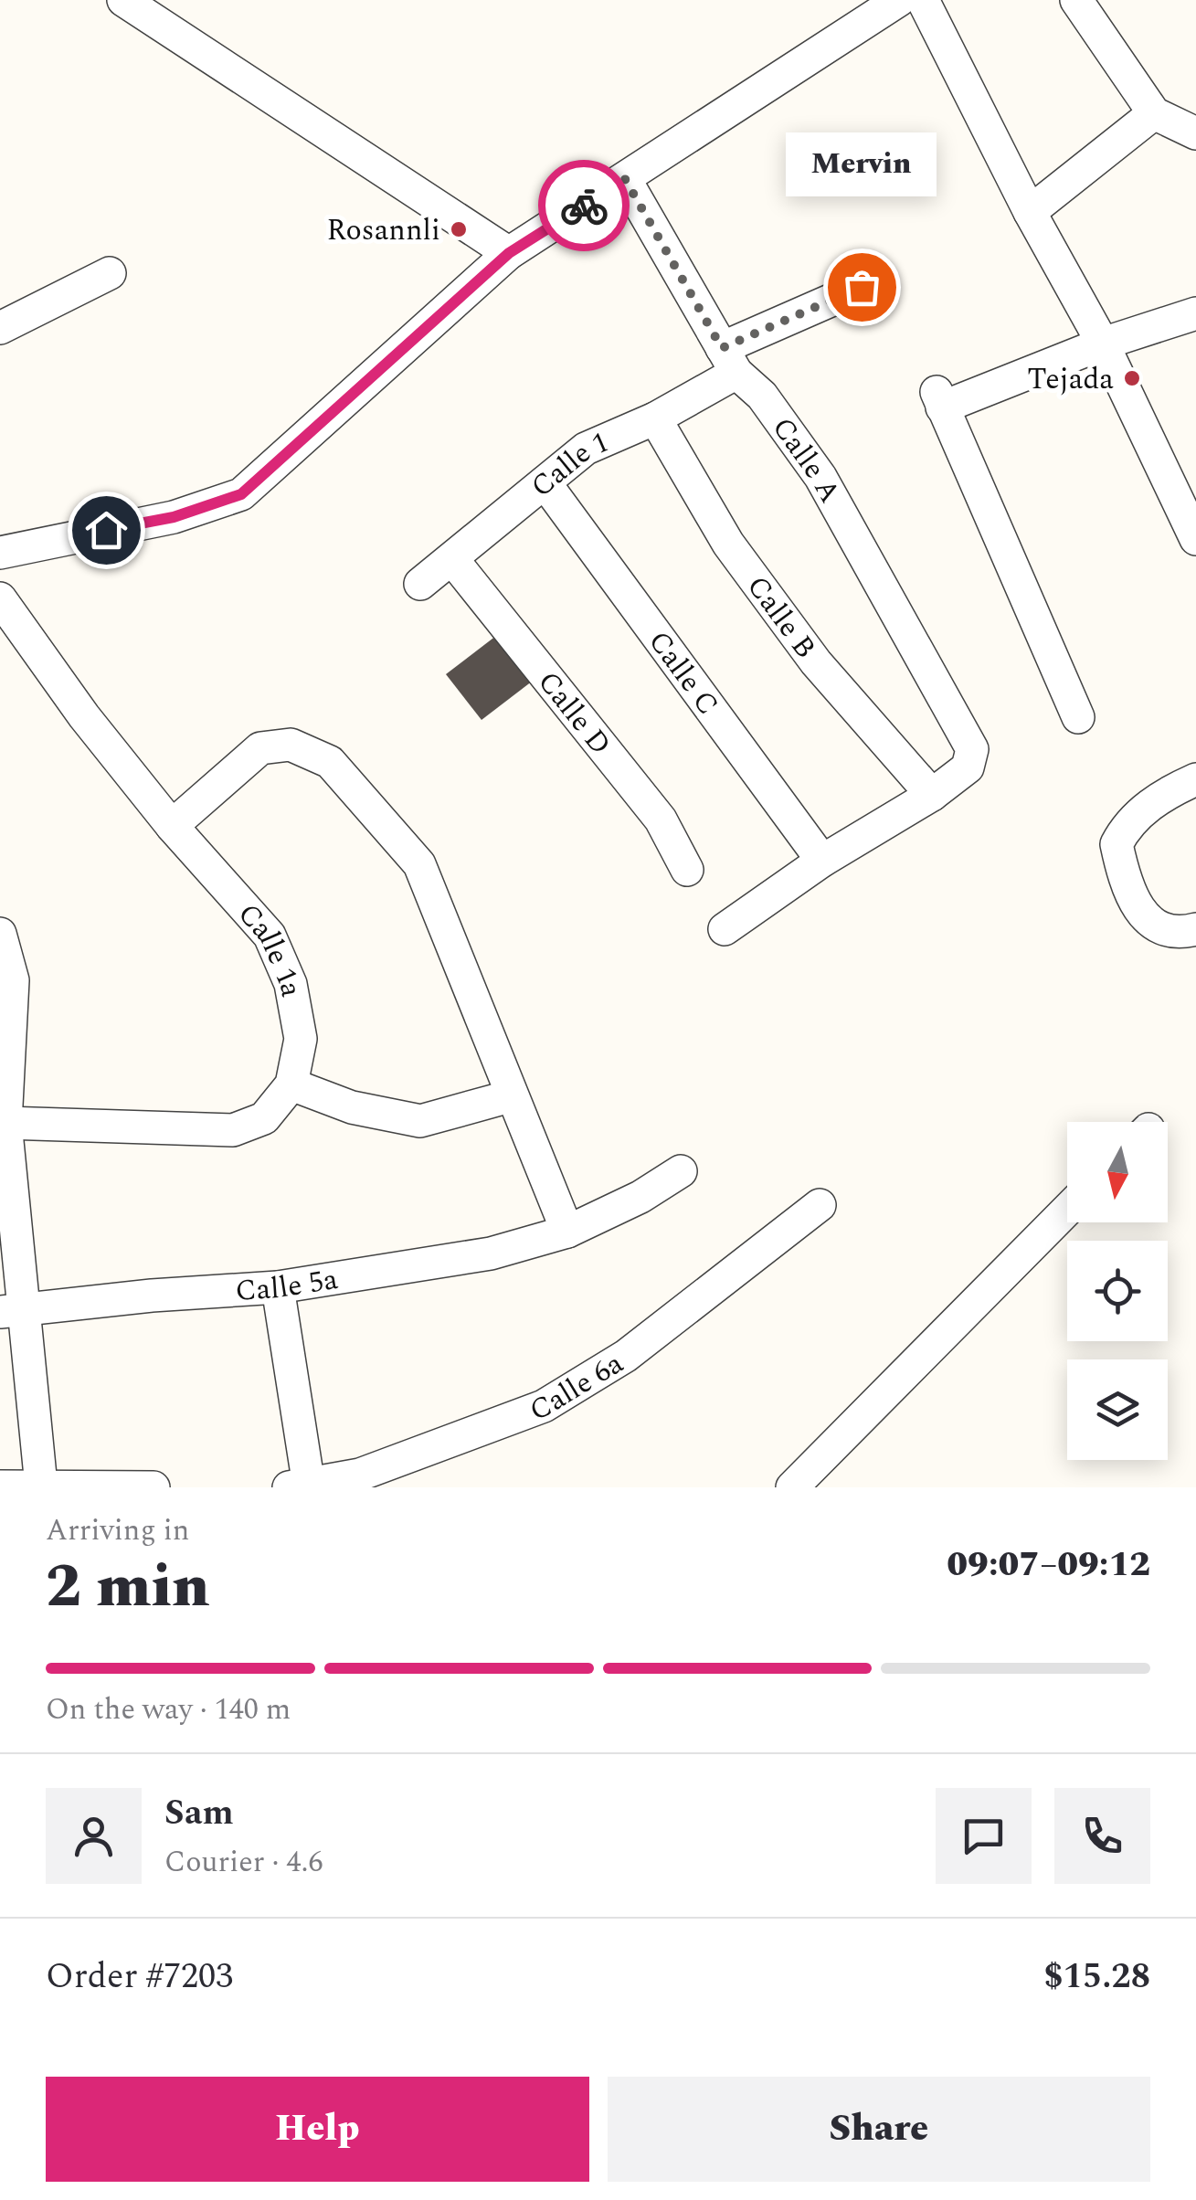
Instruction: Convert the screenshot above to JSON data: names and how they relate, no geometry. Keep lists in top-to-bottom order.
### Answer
{
  "streets": {
    "street": [
      "Calle A",
      "Calle 1",
      "Calle B",
      "Calle C",
      "Calle D",
      "Calle 1a",
      "Calle 5a",
      "Calle 6a"
    ]
  },
  "crossings": [
    ["Calle A", "Calle 1"],
    ["Calle A", "Calle B"],
    ["Calle 1", "Calle B"],
    ["Calle 1", "Calle C"],
    ["Calle 1", "Calle D"]
  ],
  "places": ["Rosannli", "Mervin", "Tejada"],
  "north": "bottom",
  "page": {
    "bubble": "Mervin",
    "heading": ["2 min", "Arriving in", "09:07–09:12"],
    "panel": [
      "Sam",
      "Courier · 4.6",
      "Order #7203",
      "$15.28"
    ],
    "bar": "On the way · 140 m",
    "buttons": ["Help", "Share"]
  }
}
